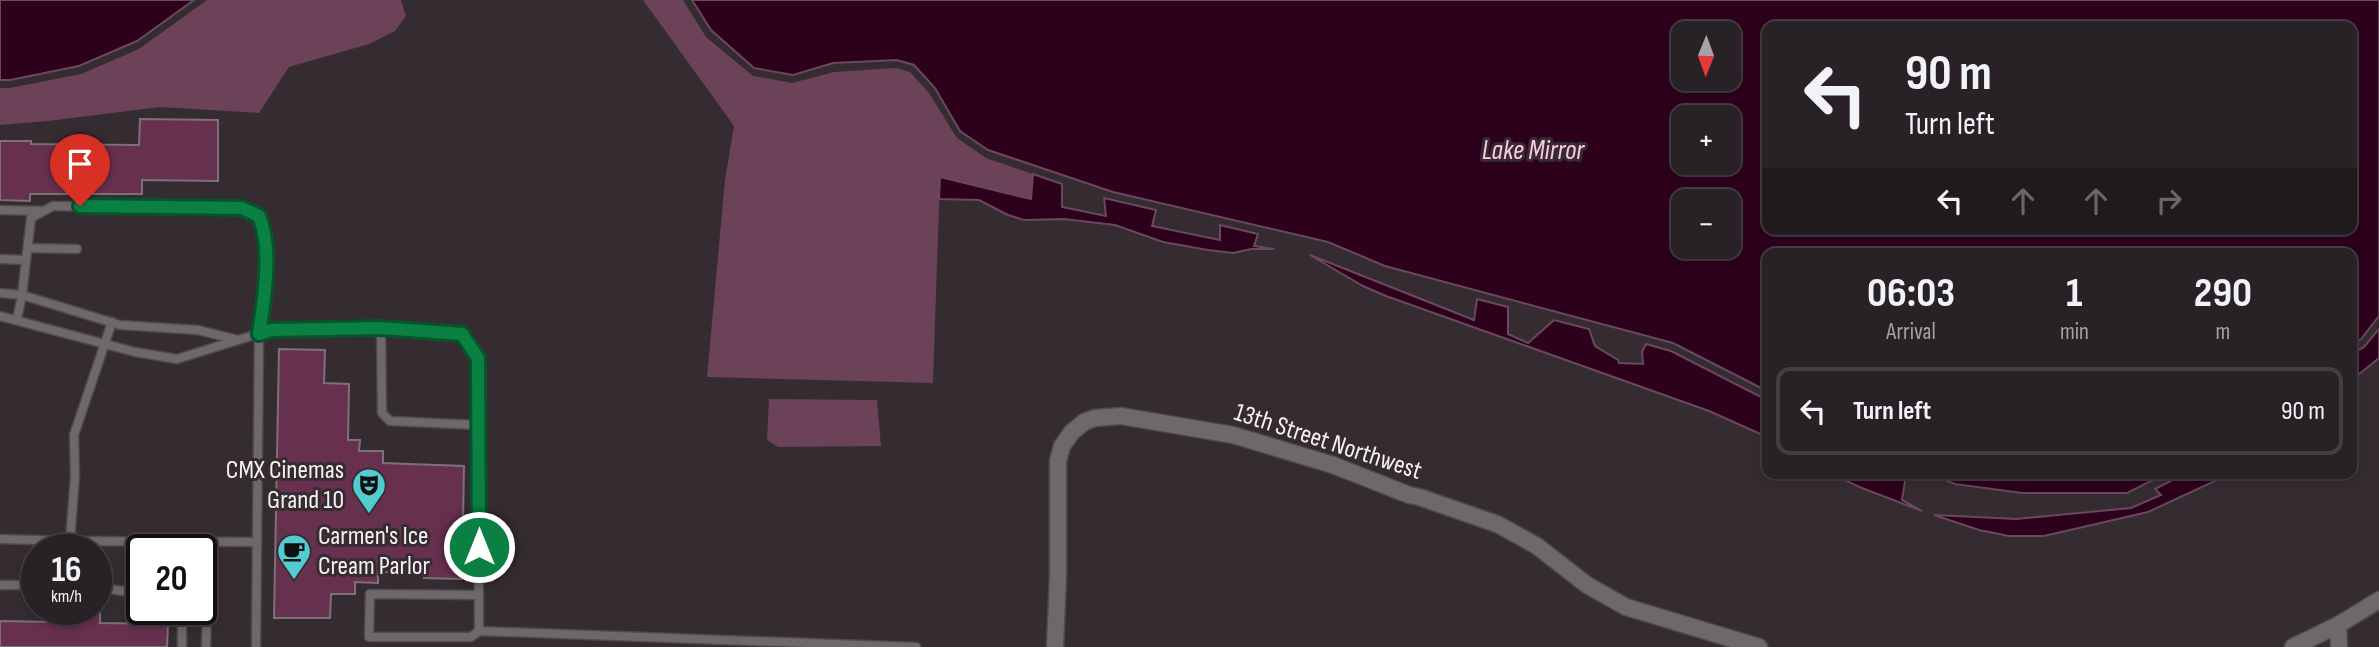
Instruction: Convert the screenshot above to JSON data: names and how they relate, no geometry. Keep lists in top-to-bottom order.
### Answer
{
  "streets": {
    "street": ["13th Street Northwest"]
  },
  "water": ["Lake Mirror"],
  "places": {
    "theatre": ["CMX Cinemas Grand 10"],
    "cafe": ["Carmen's Ice Cream Parlor"]
  },
  "north": "bottom",
  "page": {
    "map_buttons": ["+", "−"],
    "turn": ["90 m", "Turn left"],
    "eta": [
      "06:03",
      "Arrival",
      "1",
      "min",
      "290",
      "m"
    ],
    "list": [
      {
        "name": "Turn left",
        "value": "90 m"
      }
    ],
    "speed": "16 km/h",
    "limit": "20"
  }
}
